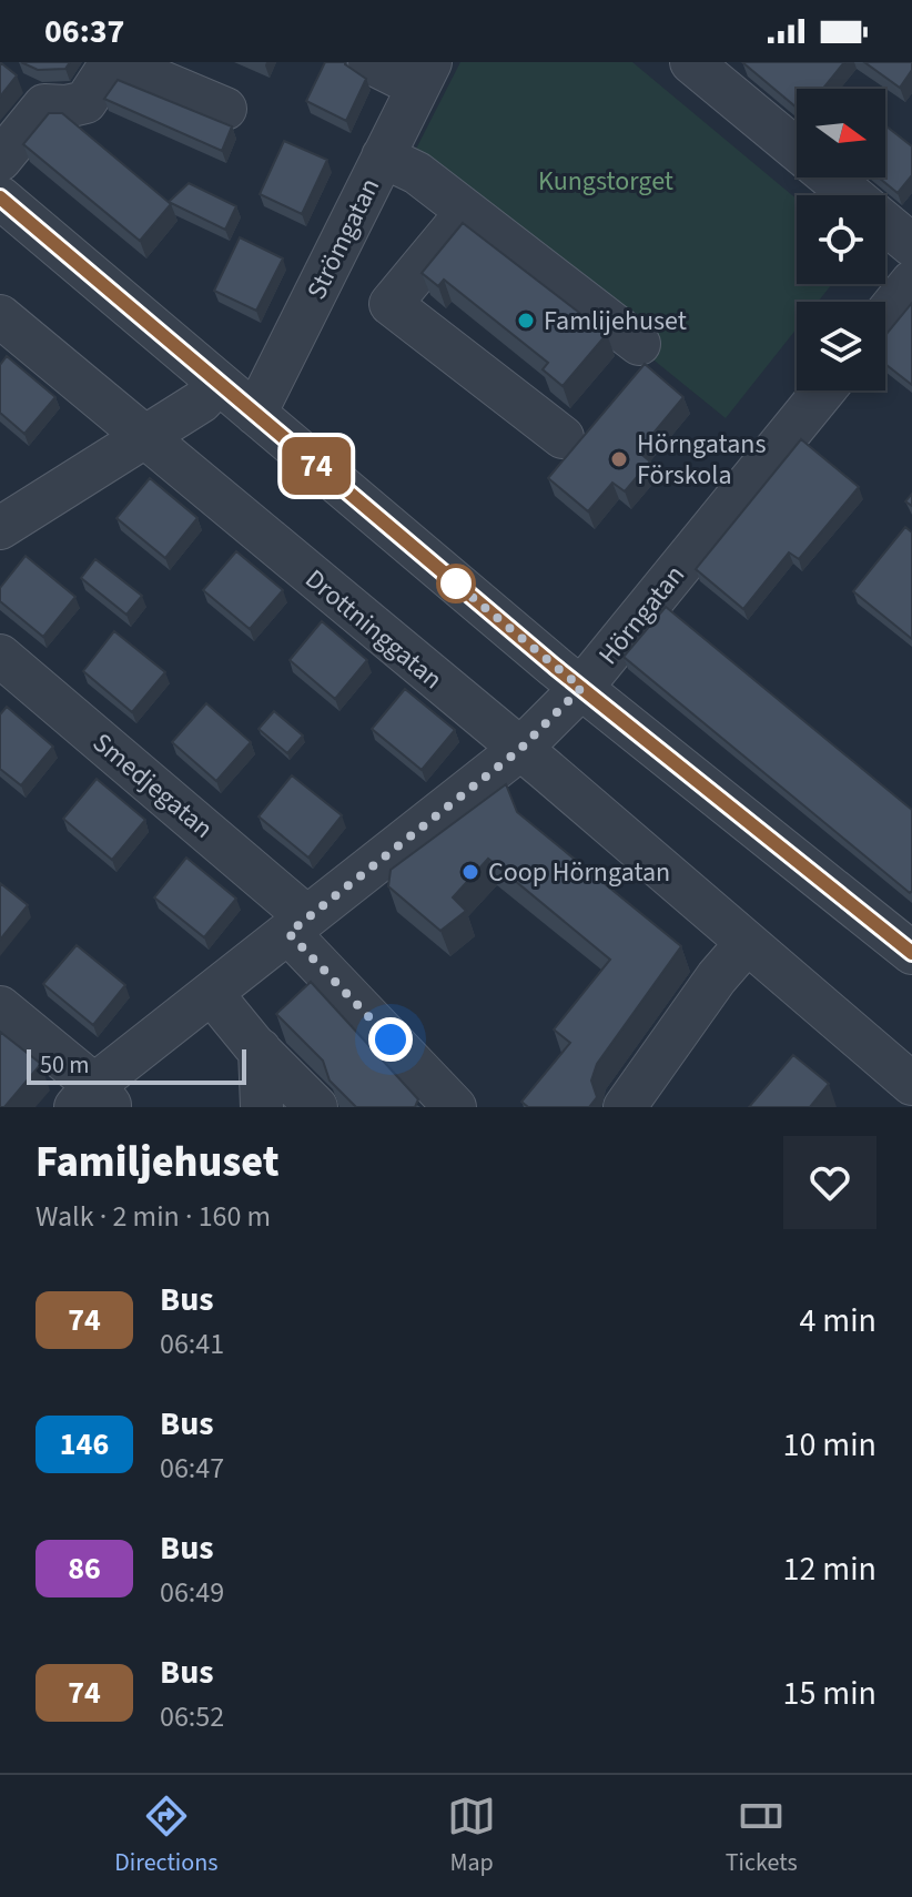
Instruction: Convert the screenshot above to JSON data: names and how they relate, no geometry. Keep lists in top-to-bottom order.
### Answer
{
  "streets": {
    "street": [
      "Strömgatan",
      "Hörngatan",
      "Drottninggatan",
      "Smedjegatan"
    ]
  },
  "crossings": [
    ["Hörngatan", "Drottninggatan"],
    ["Hörngatan", "Smedjegatan"]
  ],
  "parks": ["Kungstorget"],
  "places": ["Famlijehuset", "Hörngatans Förskola", "Coop Hörngatan"],
  "lines": ["bus line 74"],
  "scale_bar": "50 m",
  "north": "right",
  "page": {
    "status": "06:37",
    "on_map": "74",
    "scale": "50 m",
    "heading": ["Familjehuset", "Walk · 2 min · 160 m"],
    "list": [
      {
        "mark": "74",
        "name": "Bus",
        "note": "06:41",
        "value": "4 min"
      },
      {
        "mark": "146",
        "name": "Bus",
        "note": "06:47",
        "value": "10 min"
      },
      {
        "mark": "86",
        "name": "Bus",
        "note": "06:49",
        "value": "12 min"
      },
      {
        "mark": "74",
        "name": "Bus",
        "note": "06:52",
        "value": "15 min"
      }
    ],
    "tabs": ["Directions", "Map", "Tickets"]
  }
}
